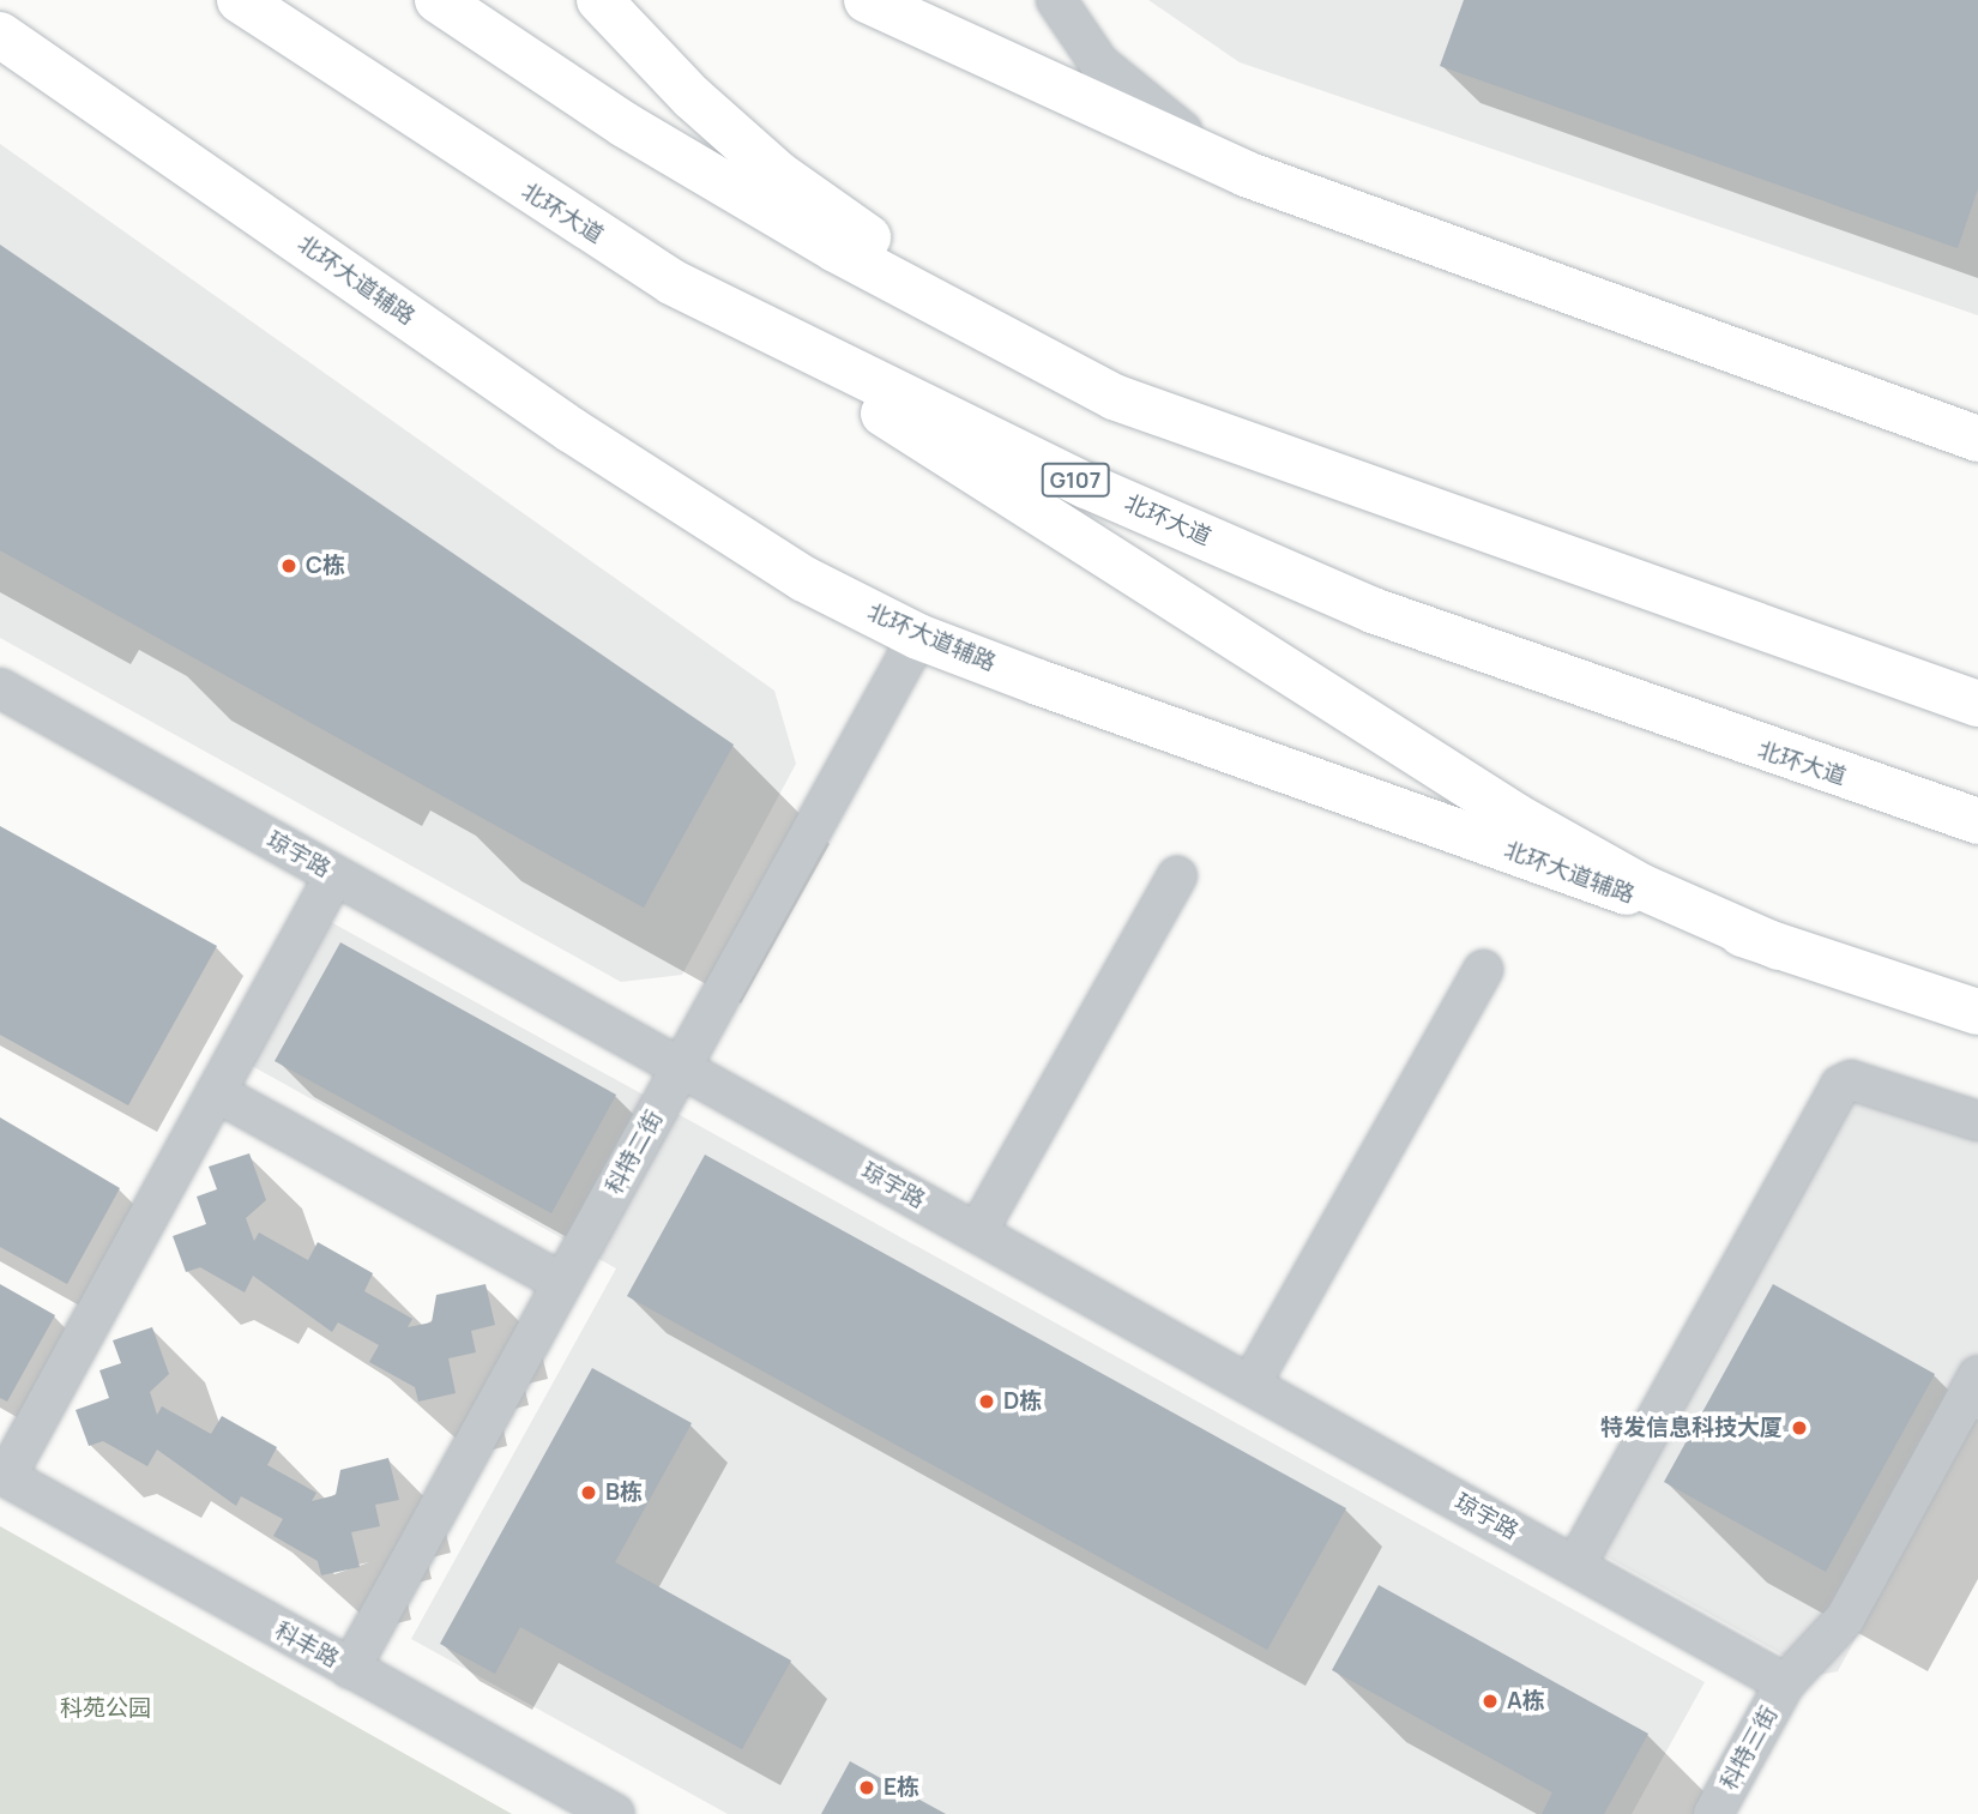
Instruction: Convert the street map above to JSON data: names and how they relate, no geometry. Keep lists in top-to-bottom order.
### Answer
{
  "streets": {
    "main road": ["北环大道", "北环大道辅路", "G107"],
    "street": [
      "琼宇路",
      "科特二街",
      "科丰路",
      "科特三街"
    ]
  },
  "crossings": [
    ["北环大道辅路", "科特二街"],
    ["琼宇路", "科特二街"],
    ["琼宇路", "科特三街"],
    ["科特二街", "科丰路"]
  ],
  "parks": ["科苑公园"],
  "places": [
    "C栋",
    "D栋",
    "特发信息科技大厦",
    "B栋",
    "A栋",
    "E栋"
  ]
}
